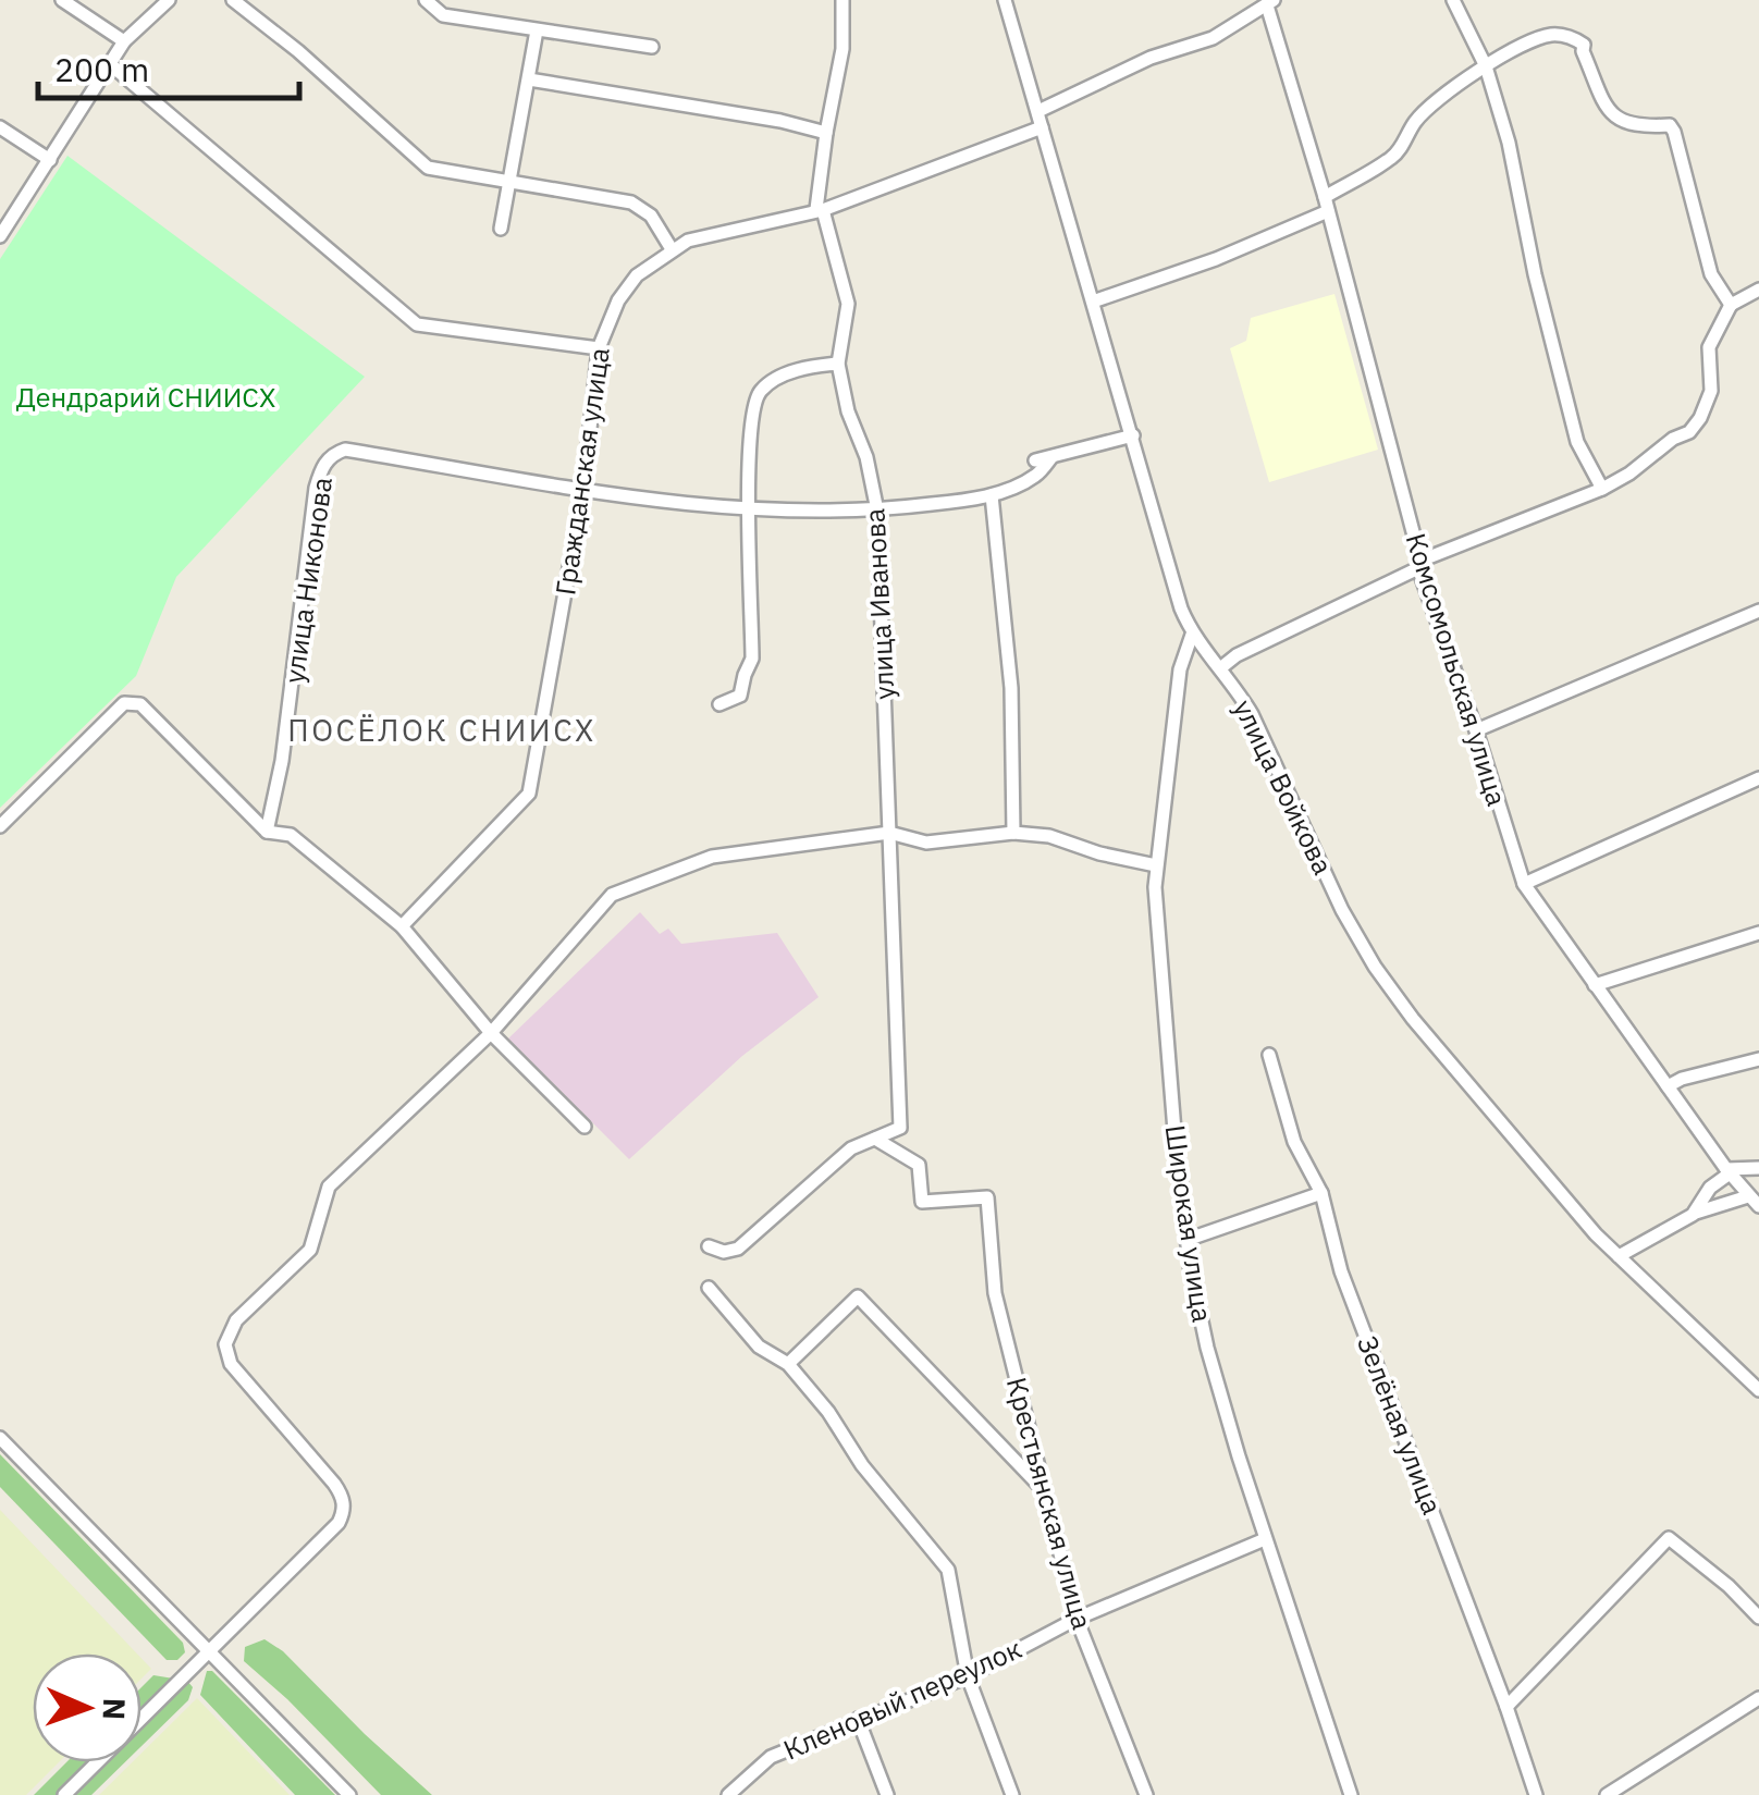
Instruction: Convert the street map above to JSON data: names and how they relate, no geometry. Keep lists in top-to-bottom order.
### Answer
{
  "streets": {
    "street": [
      "Гражданская улица",
      "улица Никонова",
      "улица Иванова",
      "Комсомольская улица",
      "улица Войкова",
      "Широкая улица",
      "Зелёная улица",
      "Крестьянская улица",
      "Кленовый переулок"
    ]
  },
  "crossings": [
    ["Гражданская улица", "улица Никонова"],
    ["Гражданская улица", "улица Иванова"],
    ["Гражданская улица", "улица Войкова"],
    ["улица Иванова", "Крестьянская улица"],
    ["улица Войкова", "Широкая улица"],
    ["Широкая улица", "Кленовый переулок"],
    ["Крестьянская улица", "Кленовый переулок"]
  ],
  "districts": ["ПОСЁЛОК СНИИСХ"],
  "parks": ["Дендрарий СНИИСХ"],
  "scale_bar": "200 m",
  "north": "right"
}
